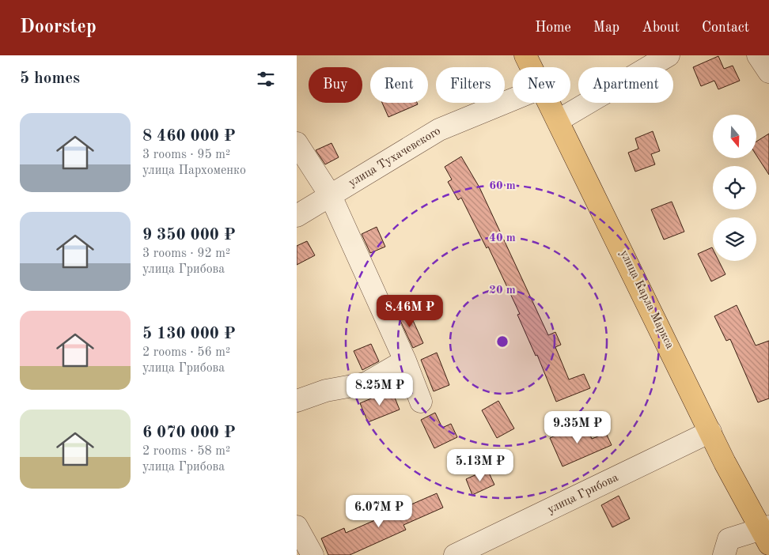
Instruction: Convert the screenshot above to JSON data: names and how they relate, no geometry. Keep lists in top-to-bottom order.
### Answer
{
  "streets": {
    "main road": ["улица Карла Маркса"],
    "street": ["улица Тухачевского", "улица Грибова"]
  },
  "crossings": [
    ["улица Карла Маркса", "улица Грибова"]
  ],
  "north": "bottom",
  "page": {
    "header": "Doorstep",
    "nav": [
      "Home",
      "Map",
      "About",
      "Contact"
    ],
    "heading": "5 homes",
    "chip": [
      "Buy",
      "Rent",
      "Filters",
      "New",
      "Apartment"
    ],
    "list": [
      {
        "name": "8 460 000 ₽",
        "note": "3 rooms · 95 m² · улица Пархоменко"
      },
      {
        "name": "9 350 000 ₽",
        "note": "3 rooms · 92 m² · улица Грибова"
      },
      {
        "name": "5 130 000 ₽",
        "note": "2 rooms · 56 m² · улица Грибова"
      },
      {
        "name": "6 070 000 ₽",
        "note": "2 rooms · 58 m² · улица Грибова"
      }
    ],
    "price": [
      "8.46M ₽",
      "8.25M ₽",
      "9.35M ₽",
      "5.13M ₽",
      "6.07M ₽"
    ]
  },
  "rings": ["60 m", "40 m", "20 m"]
}
